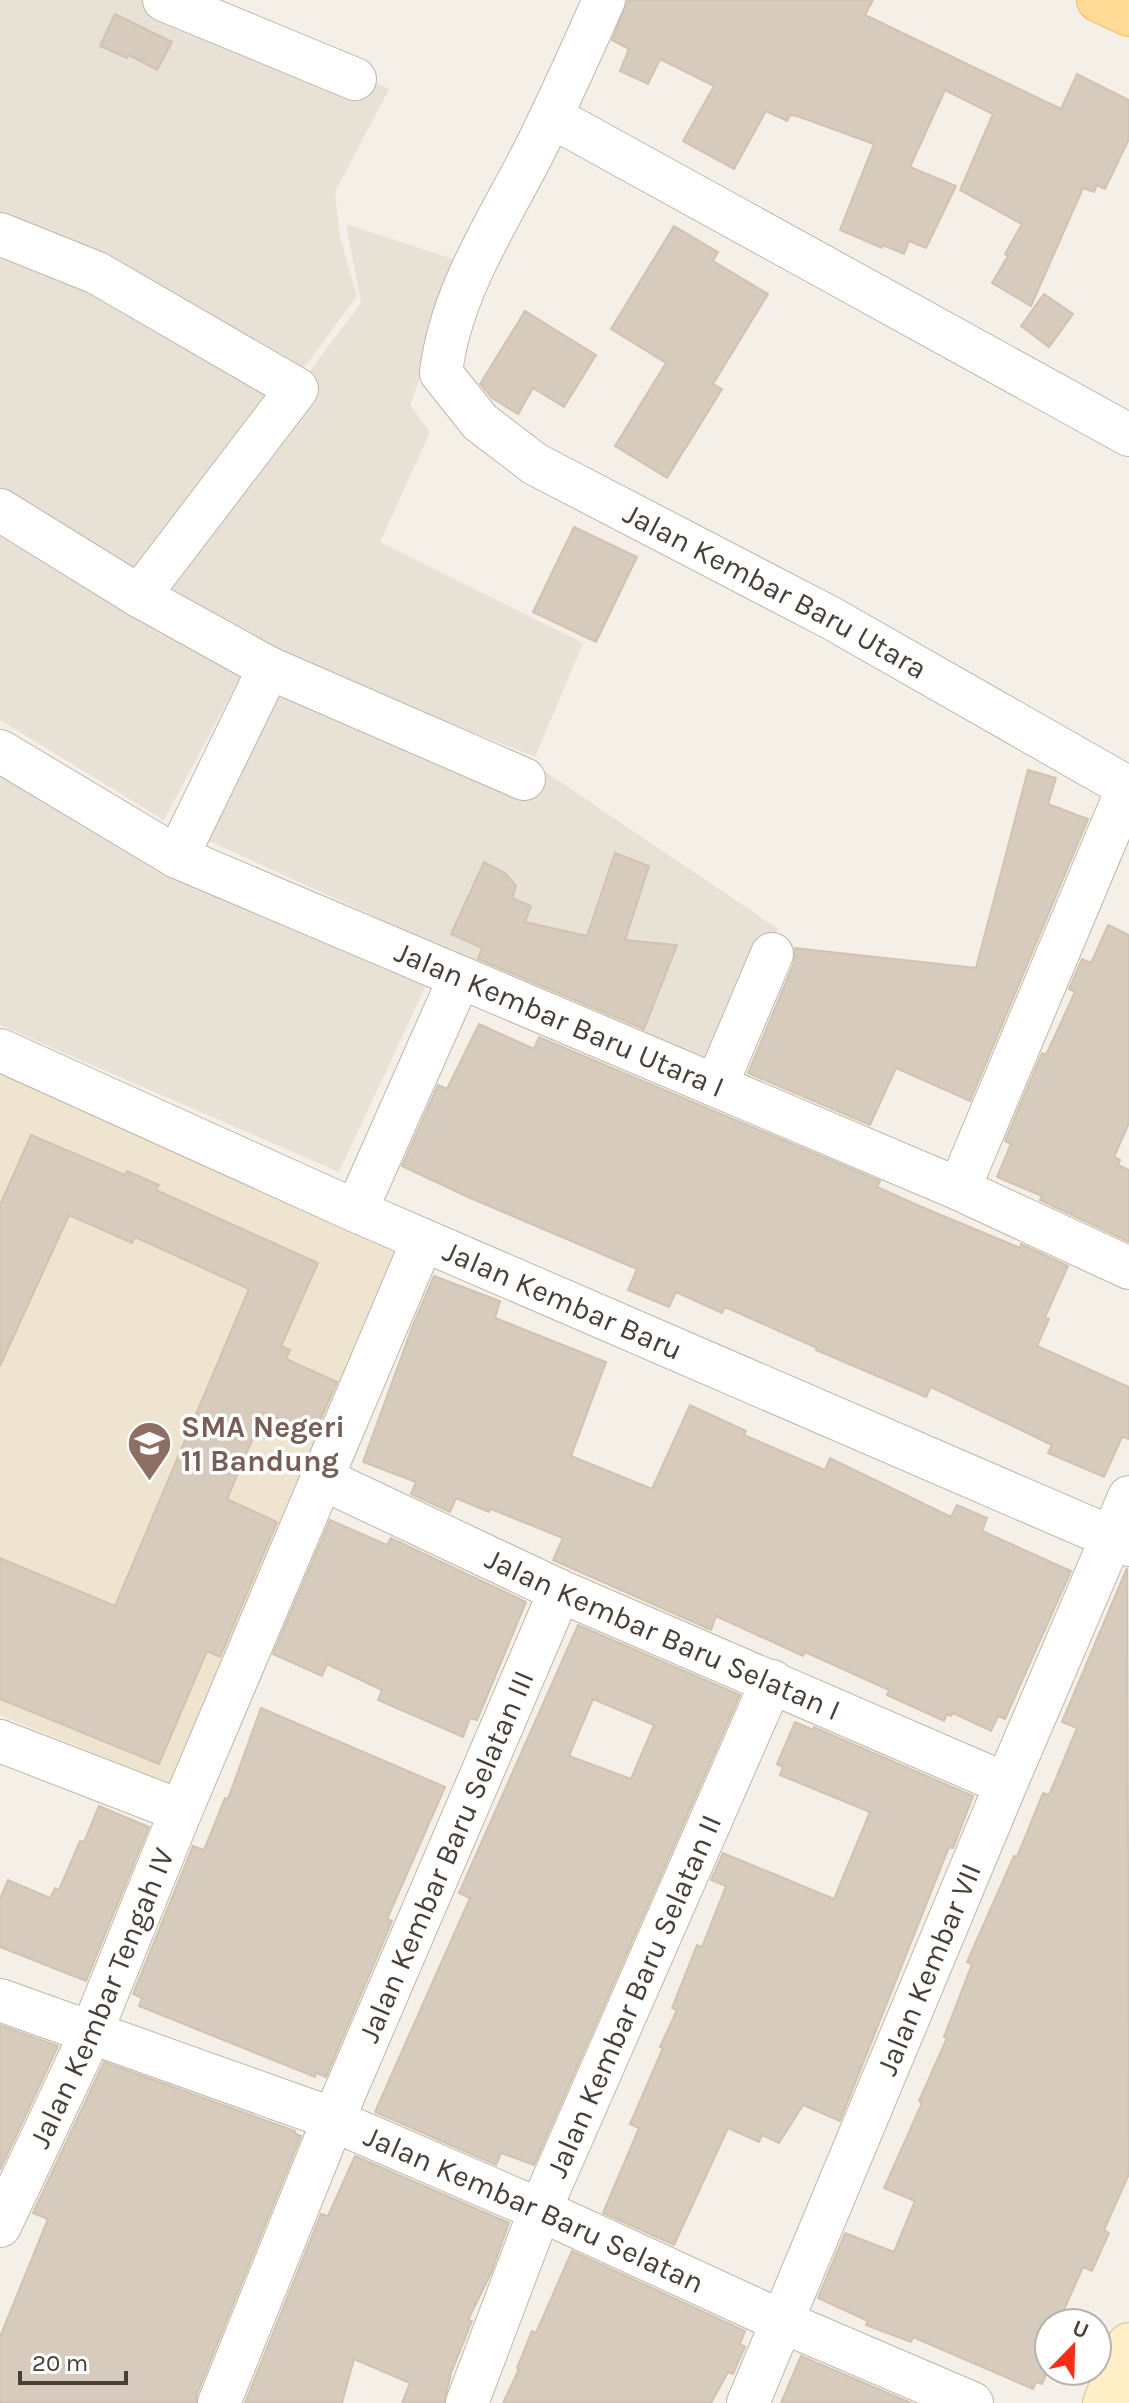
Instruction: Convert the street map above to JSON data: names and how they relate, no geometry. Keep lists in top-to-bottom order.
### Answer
{
  "streets": {
    "street": [
      "Jalan Kembar Baru Utara",
      "Jalan Kembar Baru Utara I",
      "Jalan Kembar Baru",
      "Jalan Kembar Baru Selatan I",
      "Jalan Kembar Baru Selatan III",
      "Jalan Kembar VII",
      "Jalan Kembar Baru Selatan II",
      "Jalan Kembar Tengah IV",
      "Jalan Kembar Baru Selatan"
    ]
  },
  "crossings": [
    ["Jalan Kembar Baru", "Jalan Kembar VII"],
    ["Jalan Kembar Baru", "Jalan Kembar Tengah IV"],
    ["Jalan Kembar Baru Selatan I", "Jalan Kembar Baru Selatan III"],
    ["Jalan Kembar Baru Selatan I", "Jalan Kembar VII"],
    ["Jalan Kembar Baru Selatan I", "Jalan Kembar Baru Selatan II"],
    ["Jalan Kembar Baru Selatan I", "Jalan Kembar Tengah IV"],
    ["Jalan Kembar Baru Selatan III", "Jalan Kembar Baru Selatan"],
    ["Jalan Kembar VII", "Jalan Kembar Baru Selatan"],
    ["Jalan Kembar Baru Selatan II", "Jalan Kembar Baru Selatan"],
    ["Jalan Kembar Tengah IV", "Jalan Kembar Baru Selatan"]
  ],
  "places": {
    "school or university": ["SMA Negeri 11 Bandung"]
  },
  "scale_bar": "20 m",
  "north": "top right"
}
